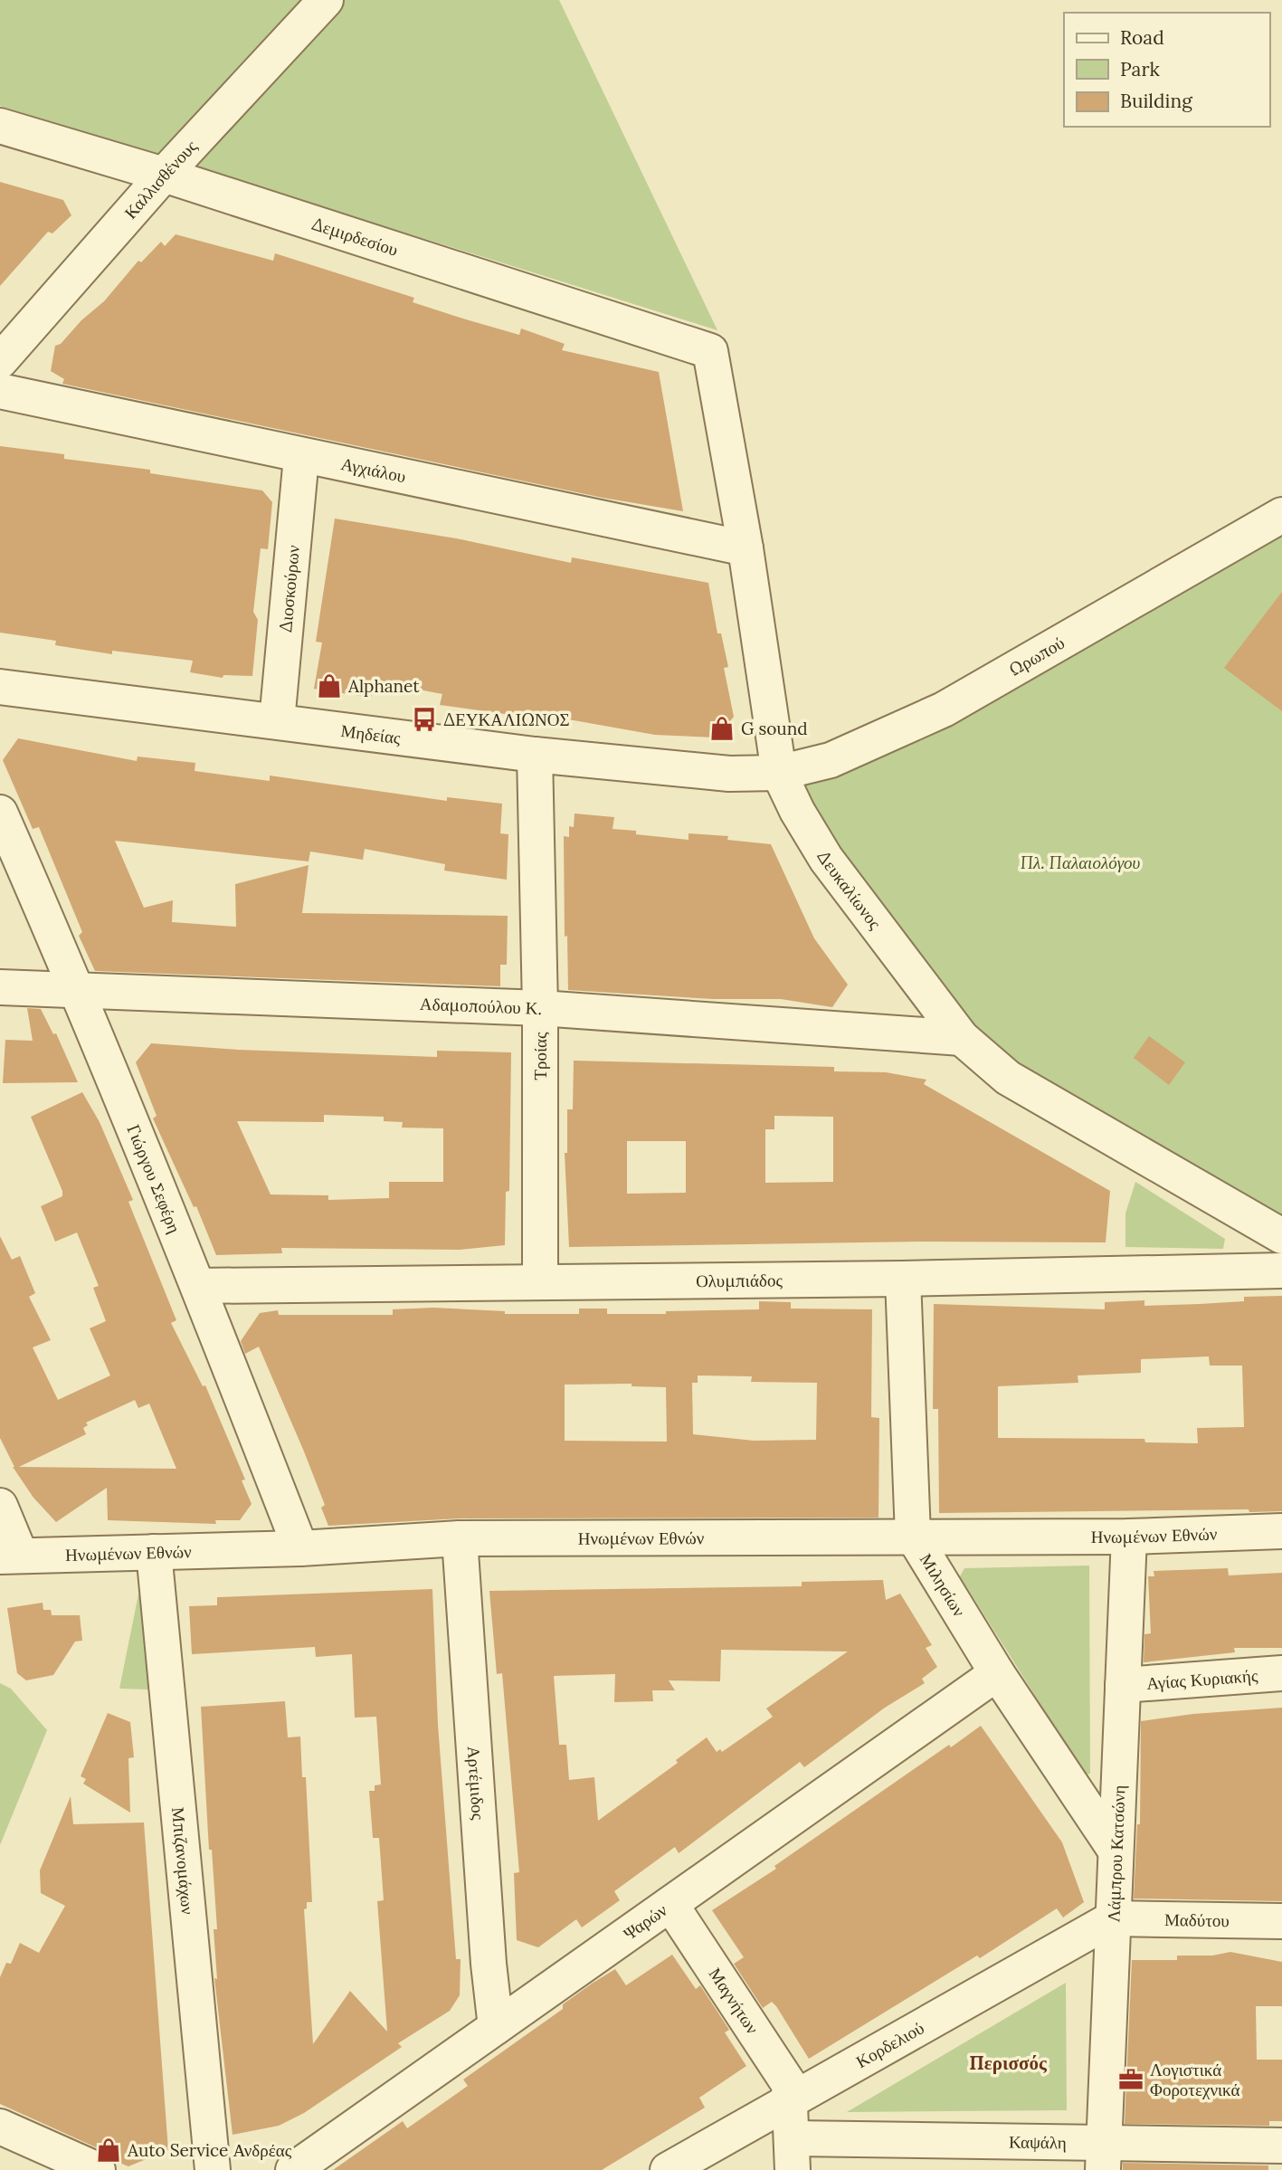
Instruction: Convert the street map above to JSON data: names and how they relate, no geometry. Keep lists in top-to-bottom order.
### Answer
{
  "streets": {
    "street": [
      "Καλλισθένους",
      "Δεμιρδεσίου",
      "Αγχιάλου",
      "Διοσκούρων",
      "Ωρωπού",
      "Μηδείας",
      "Δευκαλίωνος",
      "Αδαμοπούλου Κ.",
      "Τροίας",
      "Γιώργου Σεφέρη",
      "Ολυμπιάδος",
      "Ηνωμένων Εθνών",
      "Μιλησίων",
      "Αγίας Κυριακής",
      "Αρτέμιδος",
      "Λάμπρου Κατσώνη",
      "Μπιζανομάχων",
      "Μαδύτου",
      "Ψαρών",
      "Μαγνήτων",
      "Κορδελιού",
      "Καψάλη"
    ]
  },
  "crossings": [
    ["Καλλισθένους", "Δεμιρδεσίου"],
    ["Δεμιρδεσίου", "Δευκαλίωνος"],
    ["Αγχιάλου", "Διοσκούρων"],
    ["Αγχιάλου", "Δευκαλίωνος"],
    ["Διοσκούρων", "Μηδείας"],
    ["Ωρωπού", "Μηδείας"],
    ["Ωρωπού", "Δευκαλίωνος"],
    ["Μηδείας", "Δευκαλίωνος"],
    ["Μηδείας", "Τροίας"],
    ["Δευκαλίωνος", "Αδαμοπούλου Κ."],
    ["Αδαμοπούλου Κ.", "Τροίας"],
    ["Αδαμοπούλου Κ.", "Γιώργου Σεφέρη"],
    ["Τροίας", "Ολυμπιάδος"],
    ["Γιώργου Σεφέρη", "Ολυμπιάδος"],
    ["Γιώργου Σεφέρη", "Ηνωμένων Εθνών"],
    ["Ολυμπιάδος", "Μιλησίων"],
    ["Ηνωμένων Εθνών", "Μιλησίων"],
    ["Ηνωμένων Εθνών", "Αρτέμιδος"],
    ["Ηνωμένων Εθνών", "Λάμπρου Κατσώνη"],
    ["Ηνωμένων Εθνών", "Μπιζανομάχων"],
    ["Μιλησίων", "Λάμπρου Κατσώνη"],
    ["Μιλησίων", "Ψαρών"],
    ["Αγίας Κυριακής", "Λάμπρου Κατσώνη"],
    ["Αρτέμιδος", "Ψαρών"],
    ["Λάμπρου Κατσώνη", "Μαδύτου"],
    ["Λάμπρου Κατσώνη", "Κορδελιού"],
    ["Λάμπρου Κατσώνη", "Καψάλη"],
    ["Μαδύτου", "Κορδελιού"],
    ["Ψαρών", "Μαγνήτων"],
    ["Μαγνήτων", "Κορδελιού"],
    ["Μαγνήτων", "Καψάλη"]
  ],
  "districts": ["Περισσός"],
  "parks": ["Πλ. Παλαιολόγου"],
  "places": {
    "shop": ["Alphanet", "G sound", "Auto Service Ανδρέας"],
    "bus stop": ["ΔΕΥΚΑΛΙΩΝΟΣ"],
    "office": ["Λογιστικά Φοροτεχνικά"]
  },
  "legend": ["Road", "Park", "Building"]
}
